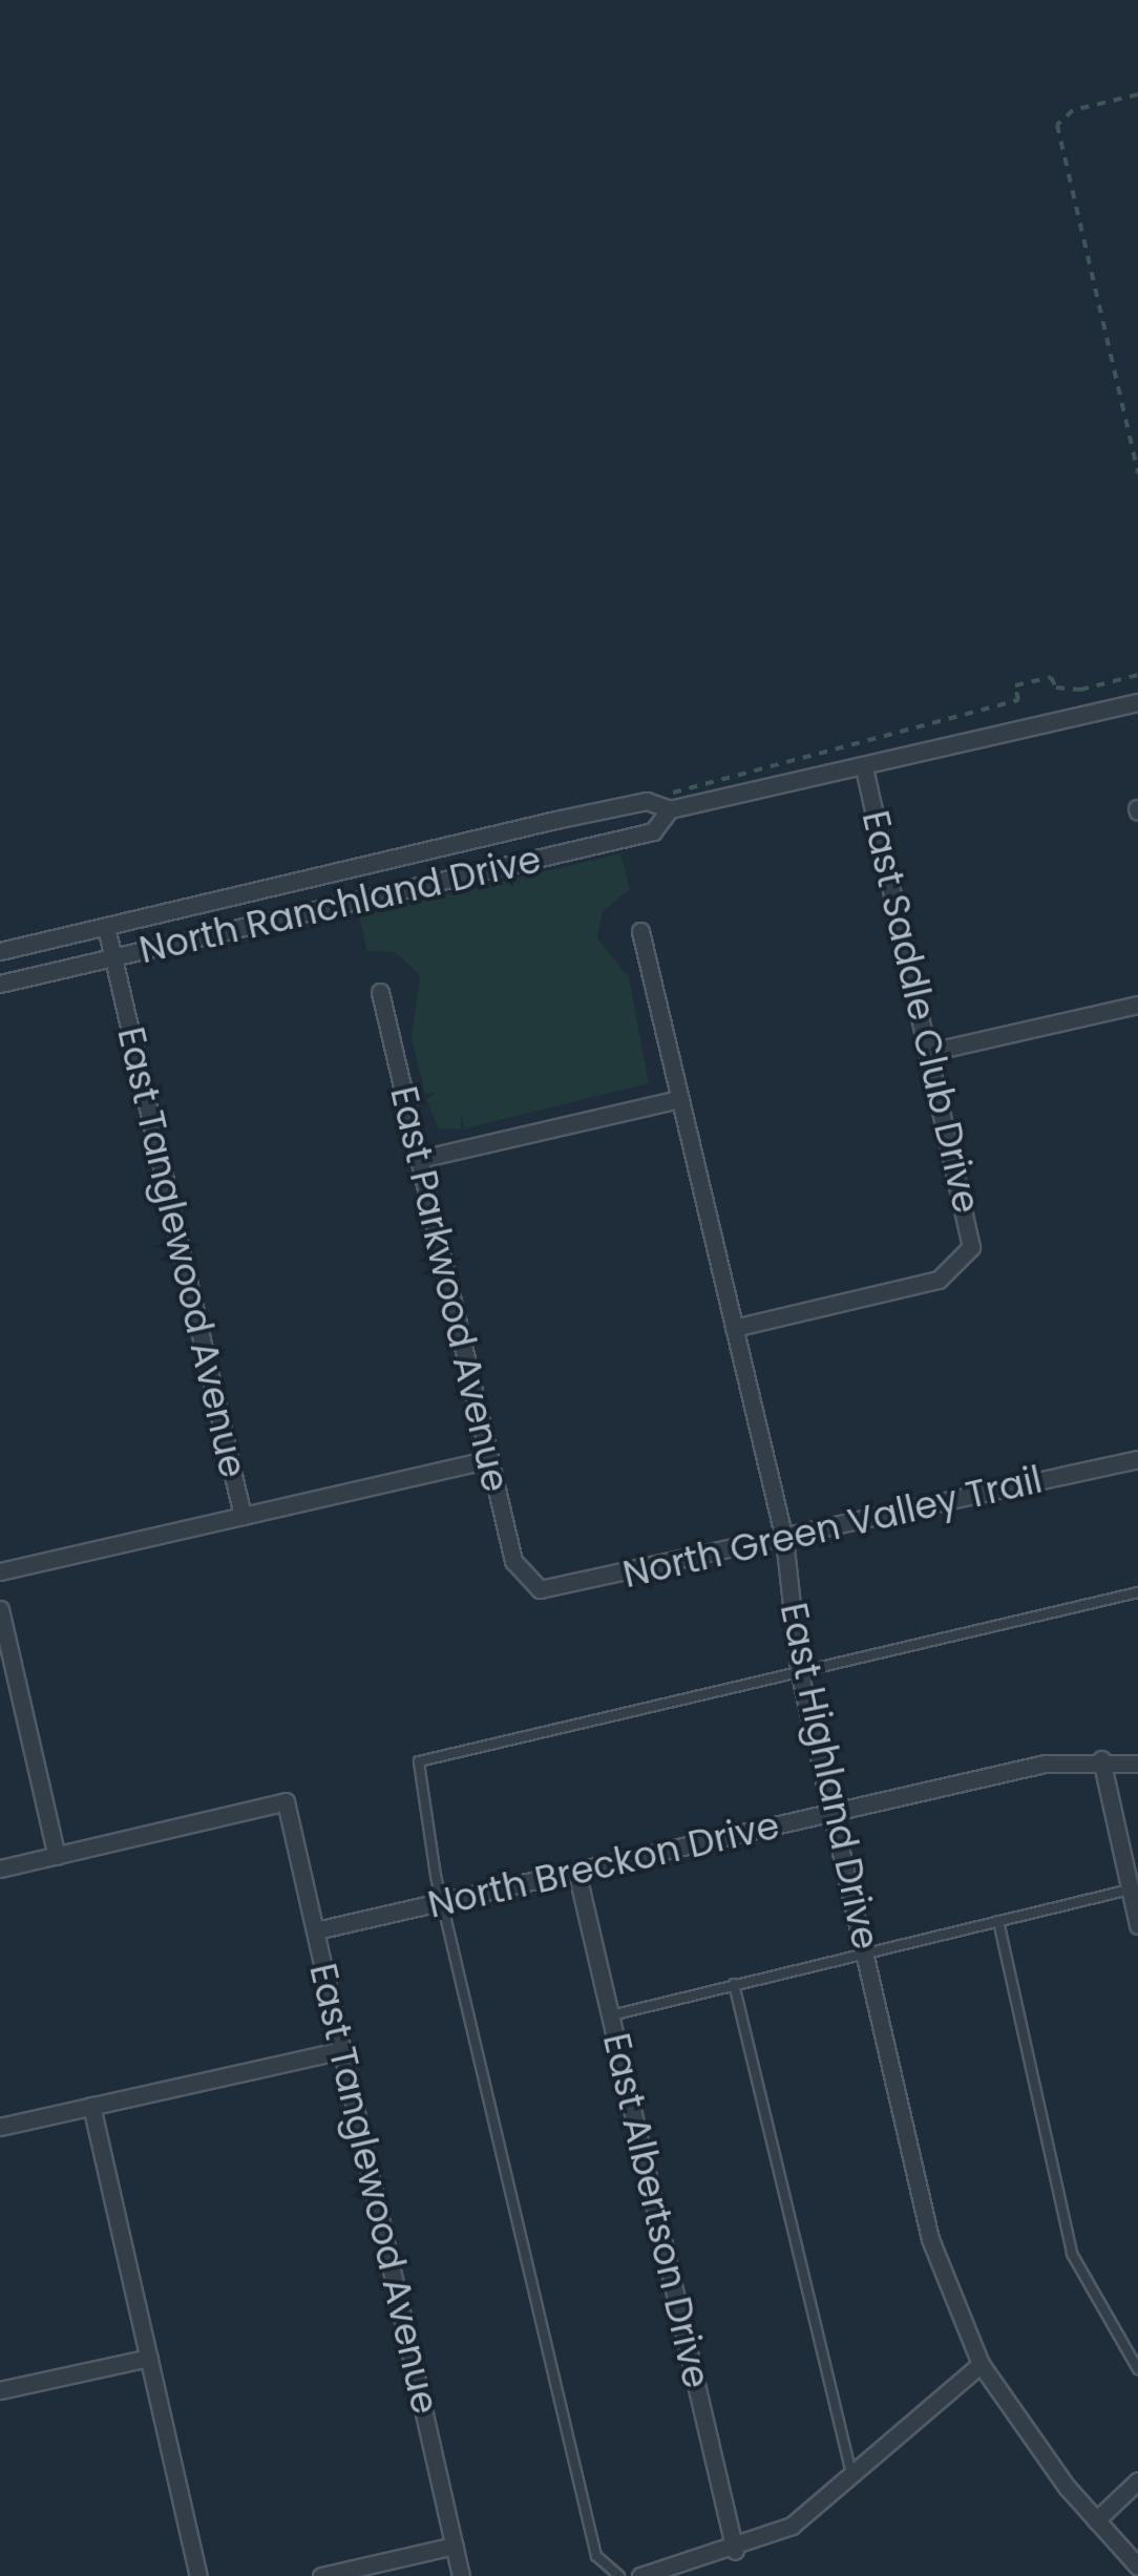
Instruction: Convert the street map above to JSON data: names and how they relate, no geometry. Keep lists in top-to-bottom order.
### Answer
{
  "streets": {
    "street": [
      "North Ranchland Drive",
      "East Saddle Club Drive",
      "East Tanglewood Avenue",
      "East Parkwood Avenue",
      "North Green Valley Trail",
      "East Highland Drive",
      "North Breckon Drive",
      "East Albertson Drive"
    ]
  },
  "crossings": [
    ["North Ranchland Drive", "East Saddle Club Drive"],
    ["North Ranchland Drive", "East Tanglewood Avenue"],
    ["East Saddle Club Drive", "East Highland Drive"],
    ["East Tanglewood Avenue", "North Breckon Drive"],
    ["East Parkwood Avenue", "North Green Valley Trail"],
    ["North Green Valley Trail", "East Highland Drive"],
    ["East Highland Drive", "North Breckon Drive"],
    ["North Breckon Drive", "East Albertson Drive"]
  ]
}
